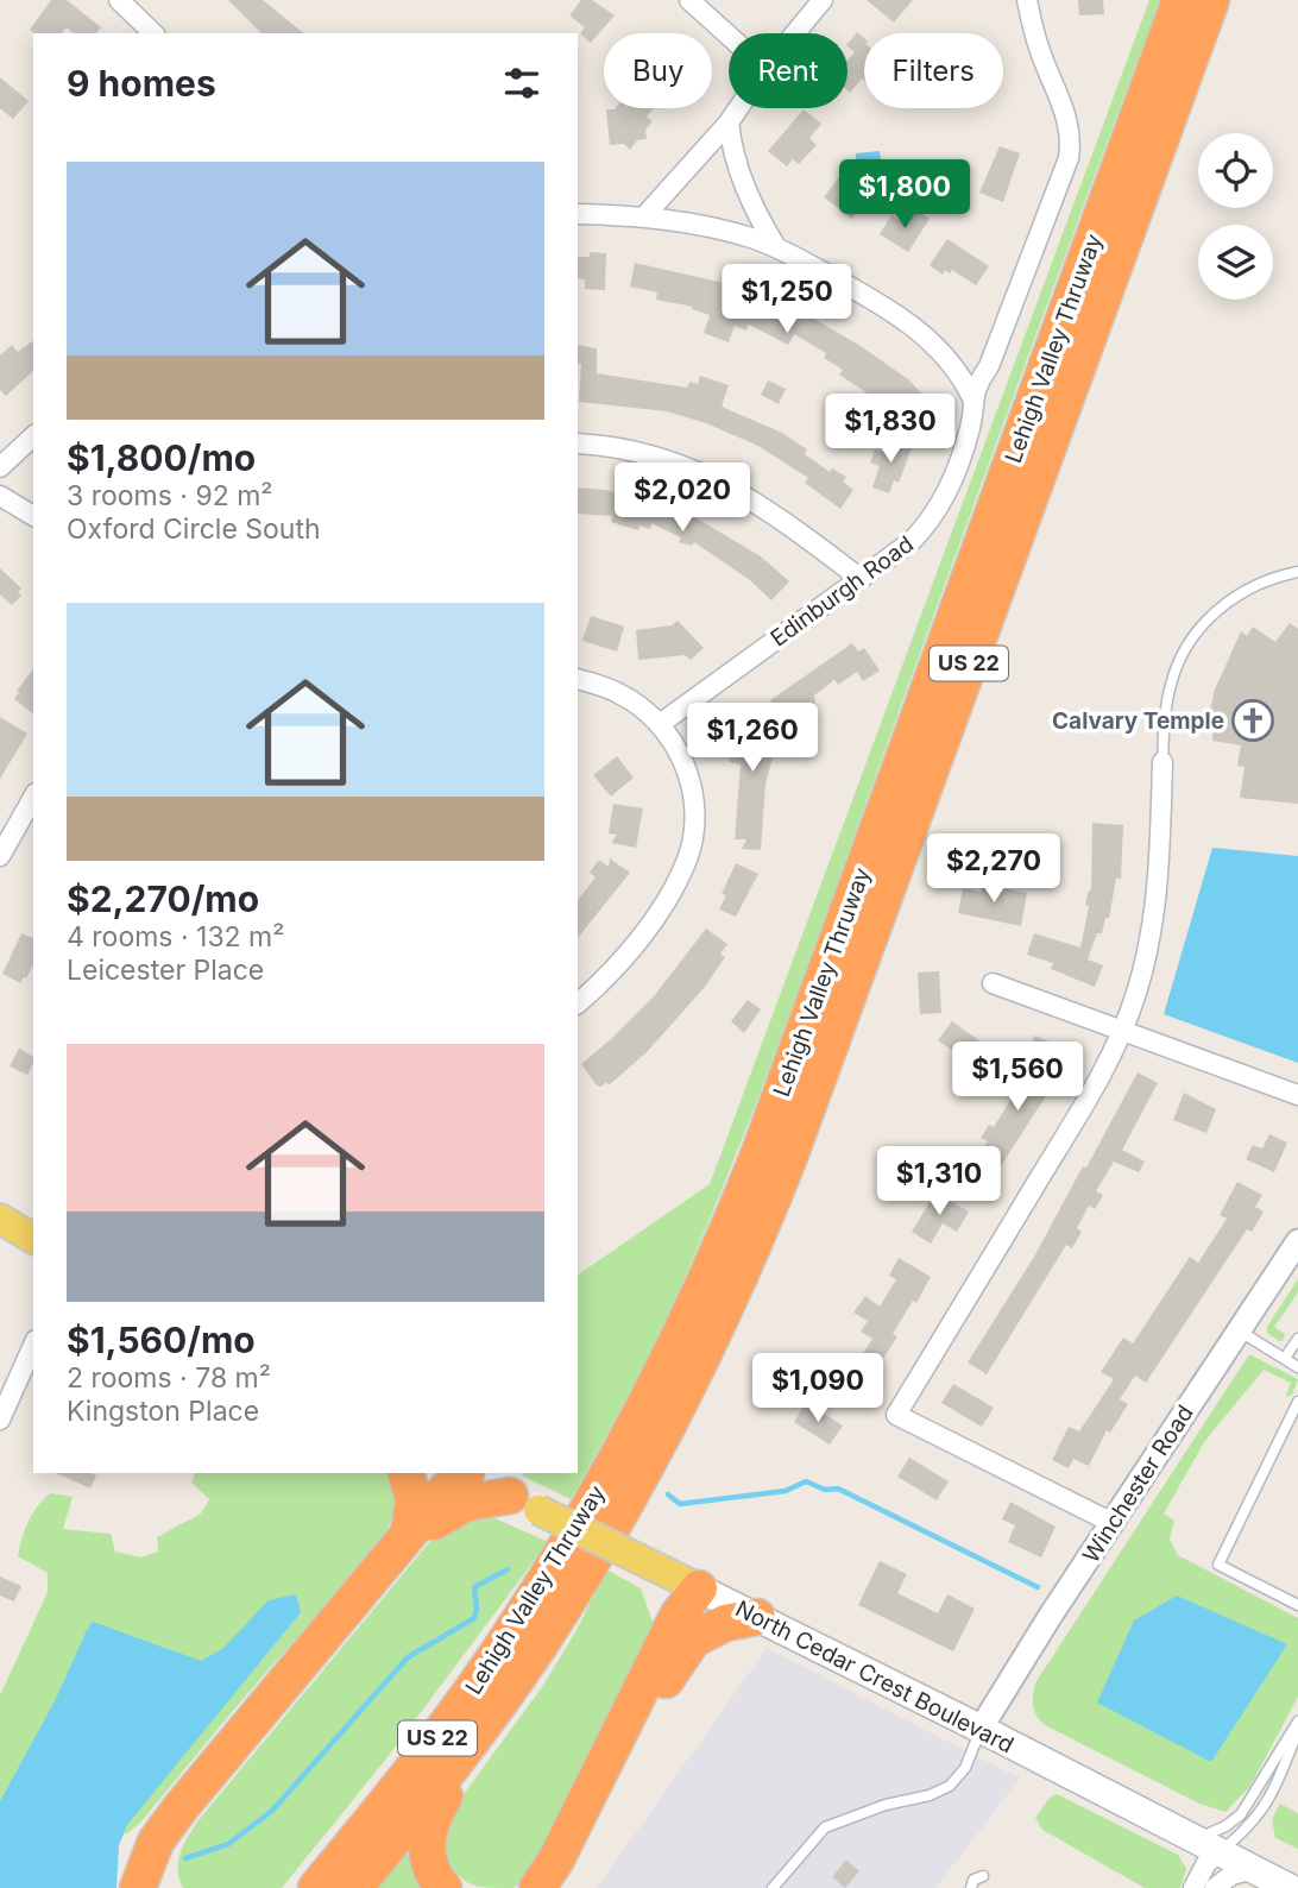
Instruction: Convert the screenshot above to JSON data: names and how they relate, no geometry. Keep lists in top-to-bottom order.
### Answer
{
  "streets": {
    "highway": ["Lehigh Valley Thruway", "US 22"],
    "main road": ["North Cedar Crest Boulevard"],
    "street": ["Edinburgh Road", "Winchester Road"]
  },
  "crossings": [
    ["Winchester Road", "North Cedar Crest Boulevard"]
  ],
  "places": {
    "church": ["Calvary Temple"]
  },
  "page": {
    "chip": ["Buy", "Rent", "Filters"],
    "heading": "9 homes",
    "list": [
      {
        "name": "$1,800/mo",
        "note": "3 rooms · 92 m² · Oxford Circle South"
      },
      {
        "name": "$2,270/mo",
        "note": "4 rooms · 132 m² · Leicester Place"
      },
      {
        "name": "$1,560/mo",
        "note": "2 rooms · 78 m² · Kingston Place"
      }
    ],
    "price": [
      "$1,800",
      "$1,250",
      "$1,830",
      "$2,020",
      "$1,260",
      "$2,270",
      "$1,560",
      "$1,310",
      "$1,090"
    ]
  }
}
